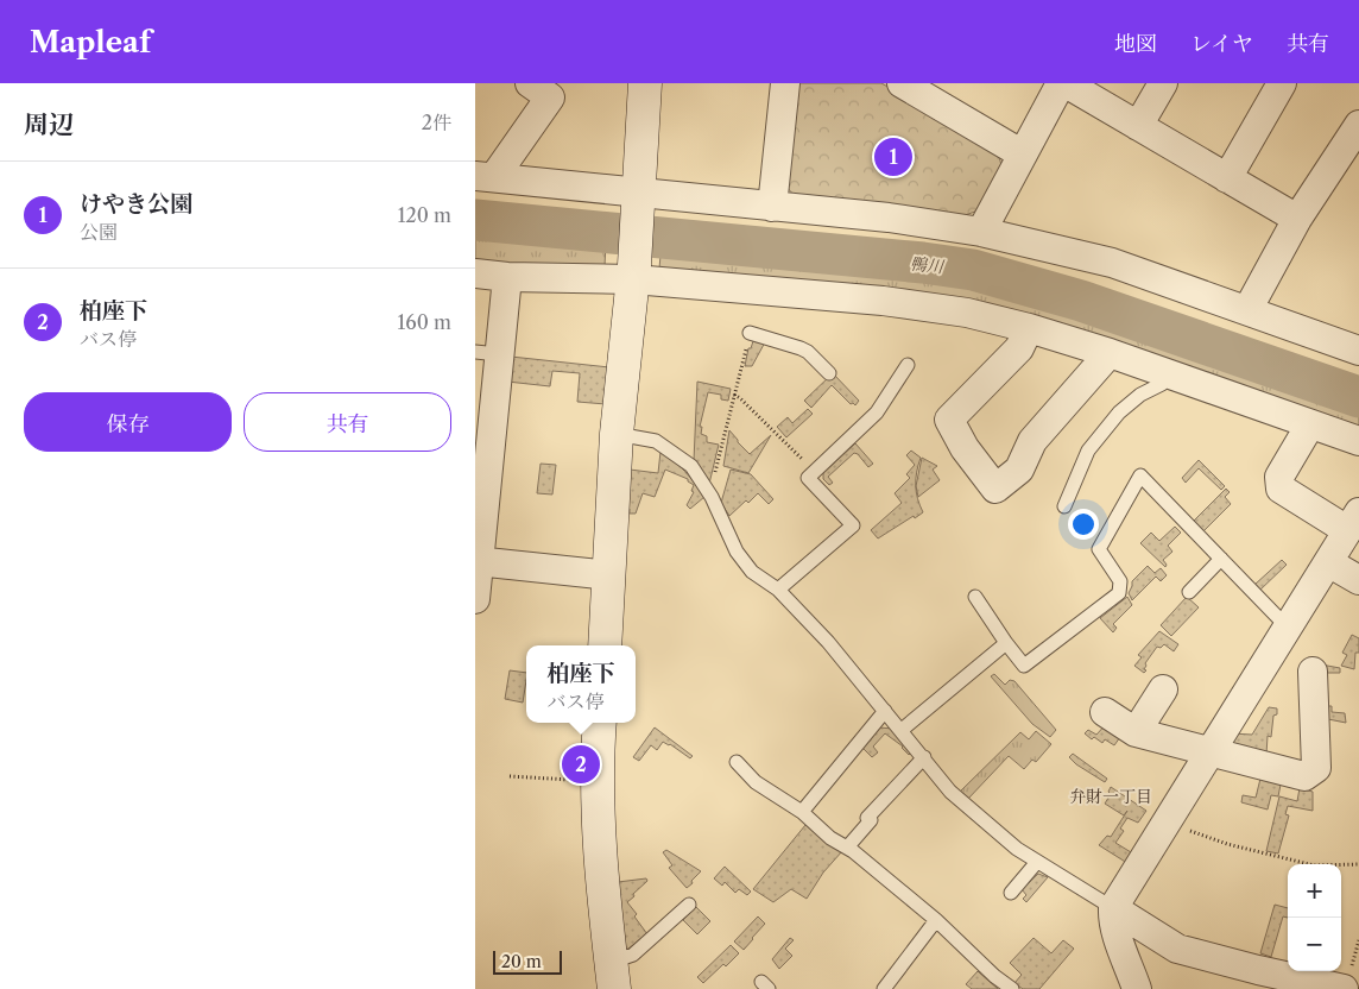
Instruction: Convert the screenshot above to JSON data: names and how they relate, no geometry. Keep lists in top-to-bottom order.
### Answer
{
  "districts": ["弁財一丁目"],
  "water": ["鴨川"],
  "scale_bar": "20 m",
  "page": {
    "header": "Mapleaf",
    "nav": ["地図", "レイヤ", "共有"],
    "heading": ["周辺", "2件"],
    "pins": ["1", "2"],
    "list": [
      {
        "mark": "1",
        "name": "けやき公園",
        "note": "公園",
        "value": "120 m"
      },
      {
        "mark": "2",
        "name": "柏座下",
        "note": "バス停",
        "value": "160 m"
      }
    ],
    "buttons": ["保存", "共有"],
    "popup": ["柏座下", "バス停"],
    "map_buttons": ["+", "−"],
    "scale": "20 m"
  }
}
